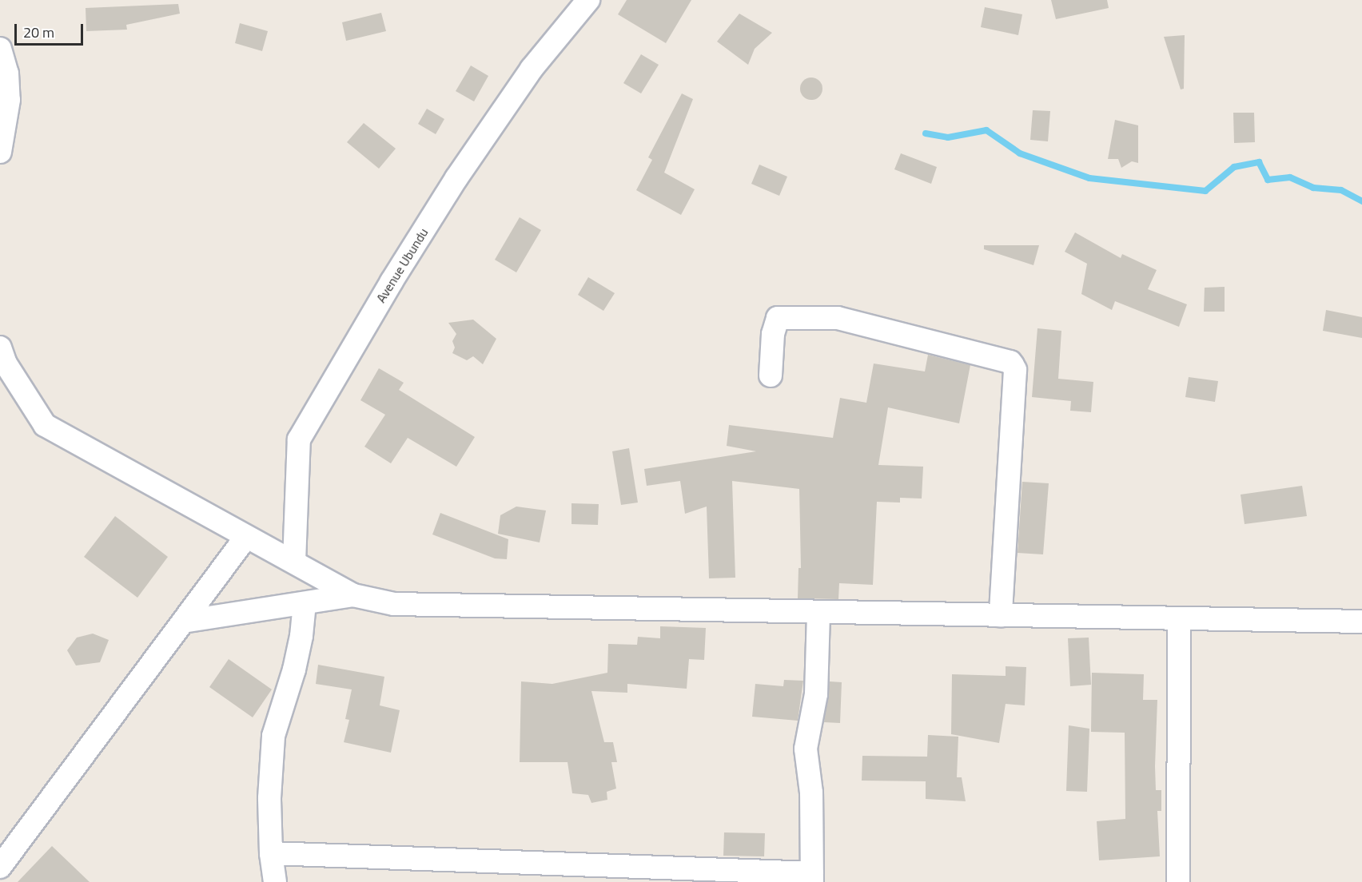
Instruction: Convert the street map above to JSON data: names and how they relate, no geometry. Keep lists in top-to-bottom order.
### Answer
{
  "streets": {
    "street": ["Avenue Ubundu"]
  },
  "scale_bar": "20 m"
}
